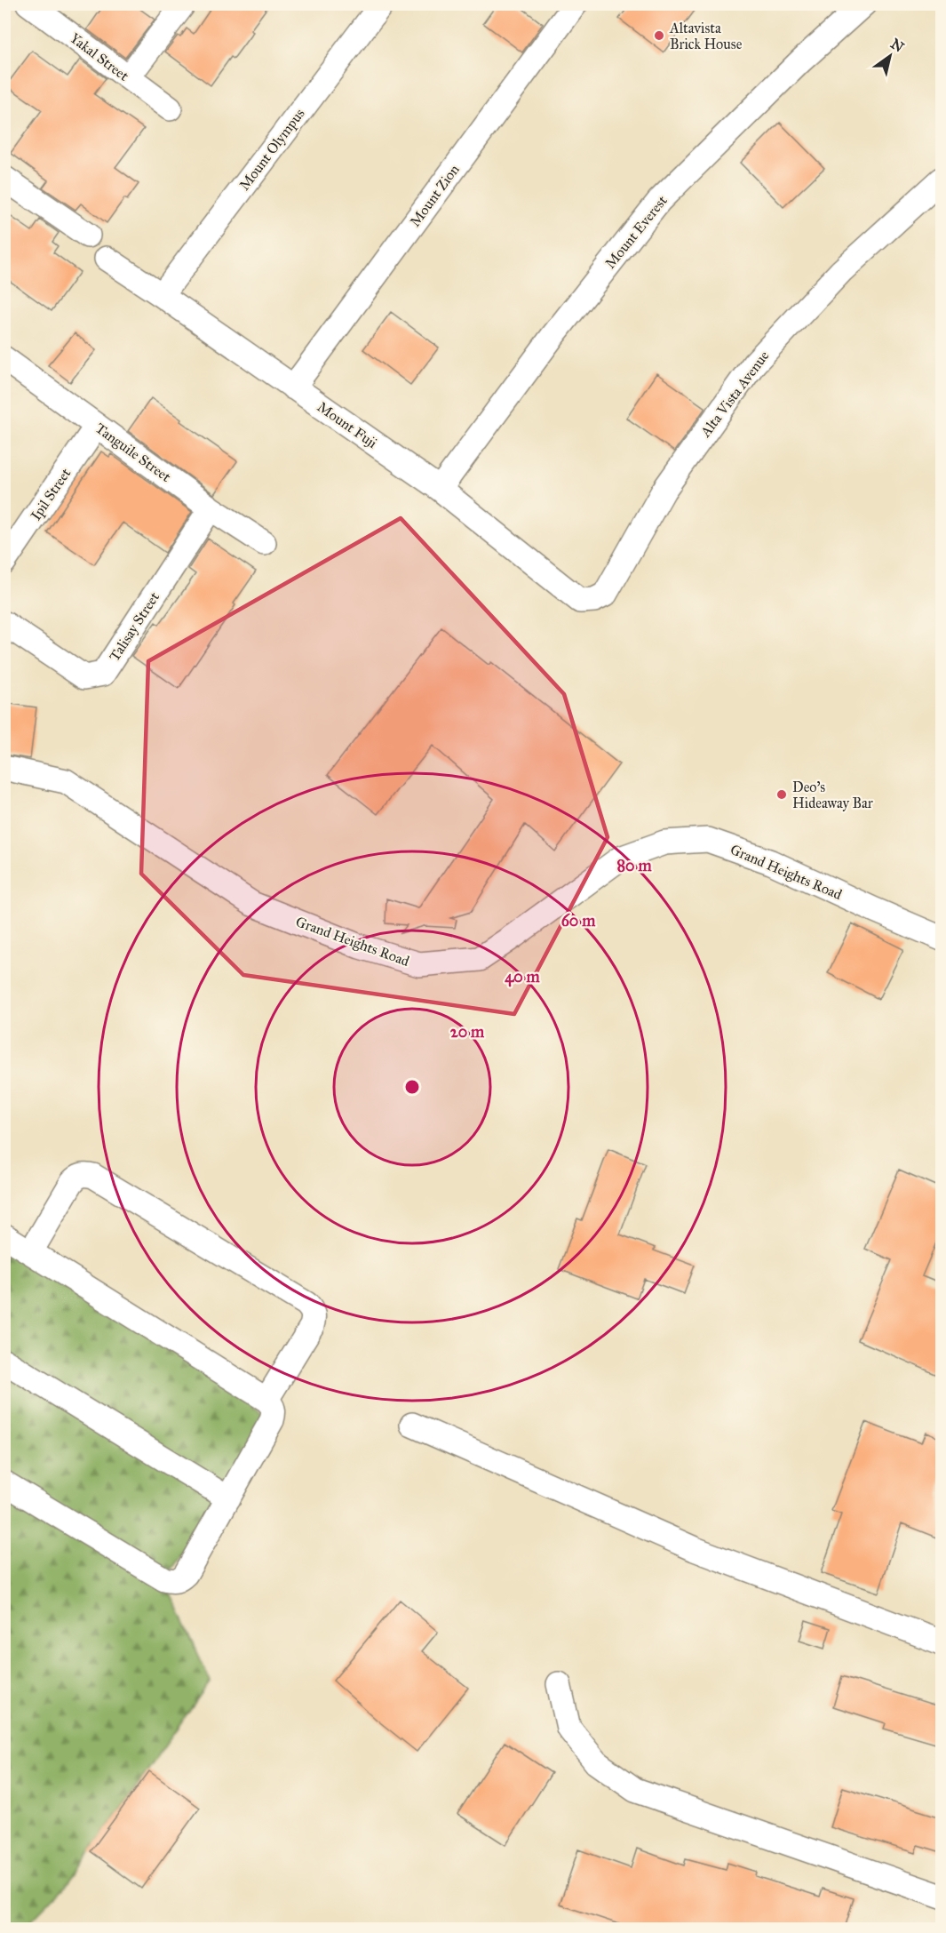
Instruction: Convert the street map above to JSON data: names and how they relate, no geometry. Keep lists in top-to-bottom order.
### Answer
{
  "streets": {
    "street": [
      "Yakal Street",
      "Mount Olympus",
      "Mount Zion",
      "Mount Everest",
      "Alta Vista Avenue",
      "Mount Fuji",
      "Tanguile Street",
      "Ipil Street",
      "Talisay Street",
      "Grand Heights Road"
    ]
  },
  "crossings": [
    ["Mount Olympus", "Mount Fuji"],
    ["Mount Zion", "Mount Fuji"],
    ["Mount Everest", "Mount Fuji"],
    ["Alta Vista Avenue", "Mount Fuji"],
    ["Tanguile Street", "Ipil Street"],
    ["Tanguile Street", "Talisay Street"]
  ],
  "places": ["Altavista Brick House", "Deo's Hideaway Bar"],
  "north": "top right",
  "rings": [
    "80 m",
    "60 m",
    "40 m",
    "20 m"
  ]
}
